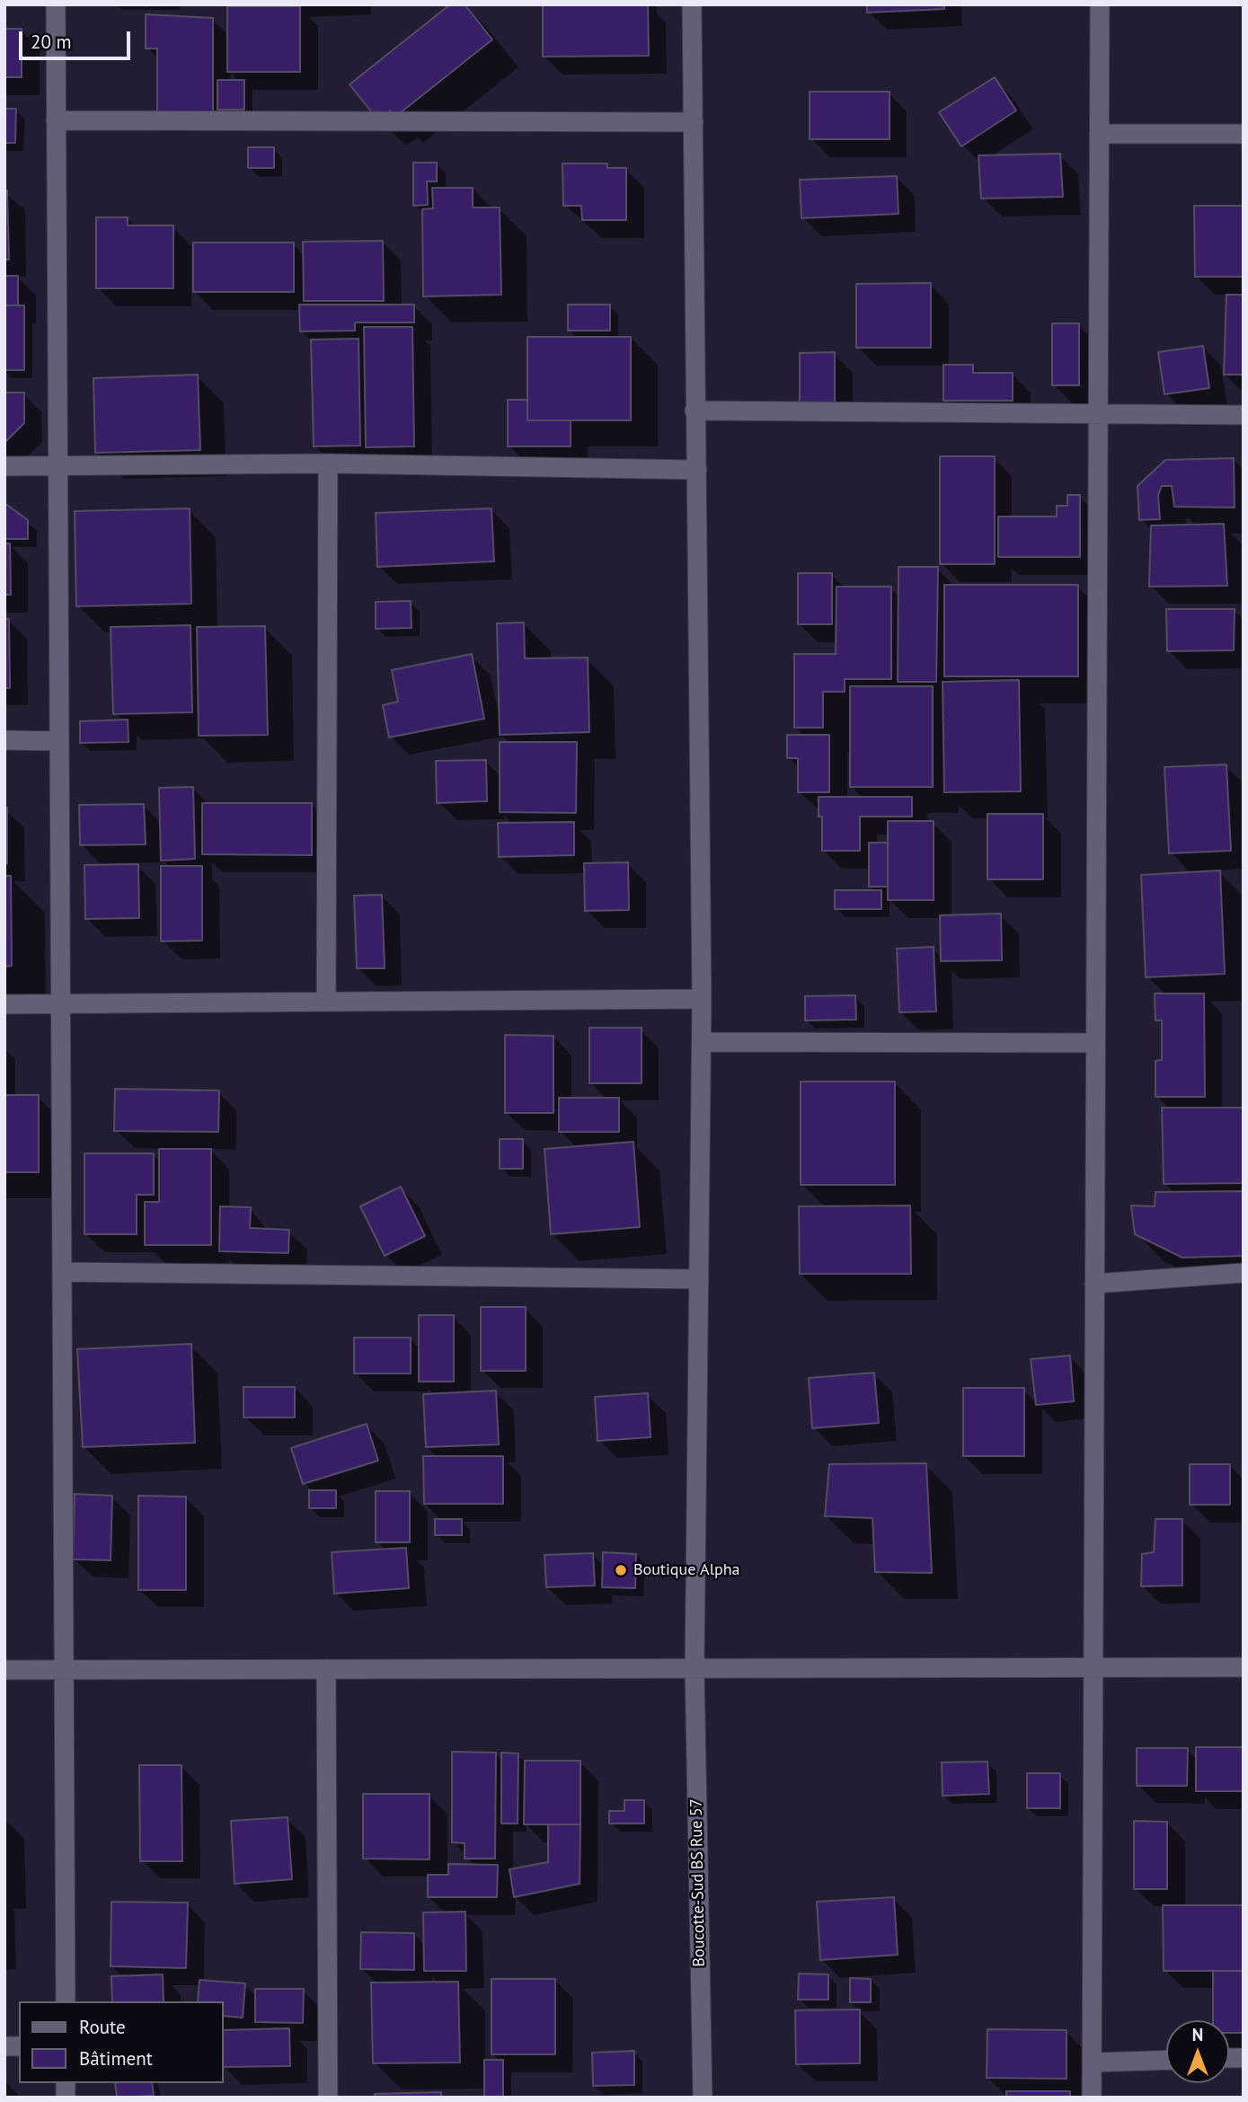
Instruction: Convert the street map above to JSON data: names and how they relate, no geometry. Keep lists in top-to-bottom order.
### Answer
{
  "streets": {
    "street": ["Boucotte-Sud BS Rue 57"]
  },
  "places": ["Boutique Alpha"],
  "legend": ["Route", "Bâtiment"],
  "scale_bar": "20 m",
  "north": "top"
}
